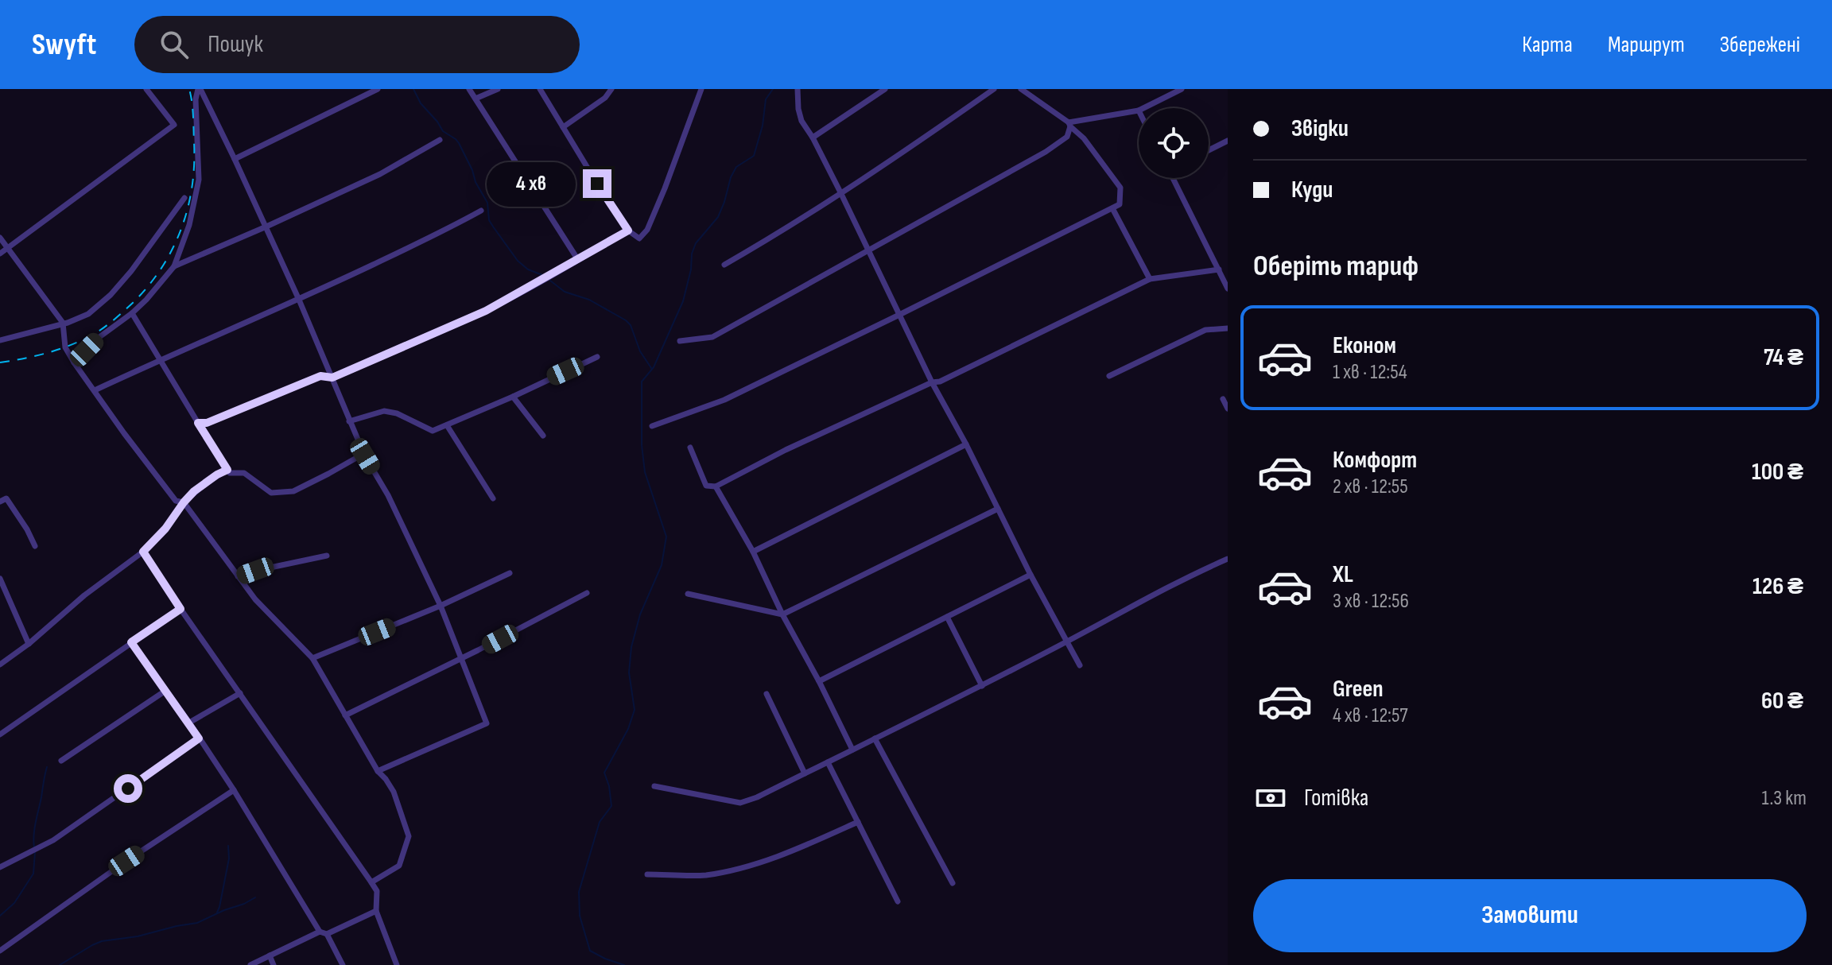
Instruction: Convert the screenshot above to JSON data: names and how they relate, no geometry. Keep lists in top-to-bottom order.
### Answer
{
  "page": {
    "header": "Swyft",
    "search": "Пошук",
    "nav": ["Карта", "Маршрут", "Збережені"],
    "banner": ["Звідки", "Куди"],
    "bubble": "4 хв",
    "heading": "Оберіть тариф",
    "list": [
      {
        "name": "Економ",
        "note": "1 хв · 12:54",
        "value": "74 ₴"
      },
      {
        "name": "Комфорт",
        "note": "2 хв · 12:55",
        "value": "100 ₴"
      },
      {
        "name": "XL",
        "note": "3 хв · 12:56",
        "value": "126 ₴"
      },
      {
        "name": "Green",
        "note": "4 хв · 12:57",
        "value": "60 ₴"
      }
    ],
    "pay": ["Готівка", "1.3 km"],
    "buttons": "Замовити"
  }
}
